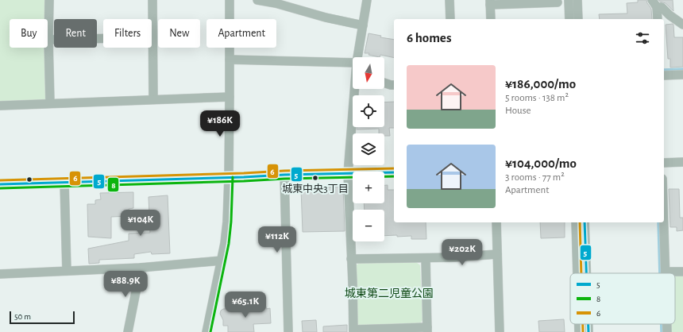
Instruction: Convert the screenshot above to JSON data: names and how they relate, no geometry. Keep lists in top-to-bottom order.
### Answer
{
  "parks": ["城東第二児童公園"],
  "places": ["城東中央3丁目"],
  "lines": ["transit line 6", "transit line 5", "transit line 8"],
  "legend": ["5", "8", "6"],
  "scale_bar": "50 m",
  "north": "bottom",
  "page": {
    "chip": [
      "Buy",
      "Rent",
      "Filters",
      "New",
      "Apartment"
    ],
    "heading": "6 homes",
    "map_buttons": ["+", "−"],
    "list": [
      {
        "name": "¥186,000/mo",
        "note": "5 rooms · 138 m² · House"
      },
      {
        "name": "¥104,000/mo",
        "note": "3 rooms · 77 m² · Apartment"
      }
    ],
    "price": [
      "¥186K",
      "¥104K",
      "¥112K",
      "¥202K",
      "¥88.9K",
      "¥65.1K"
    ],
    "scale": "50 m"
  }
}
